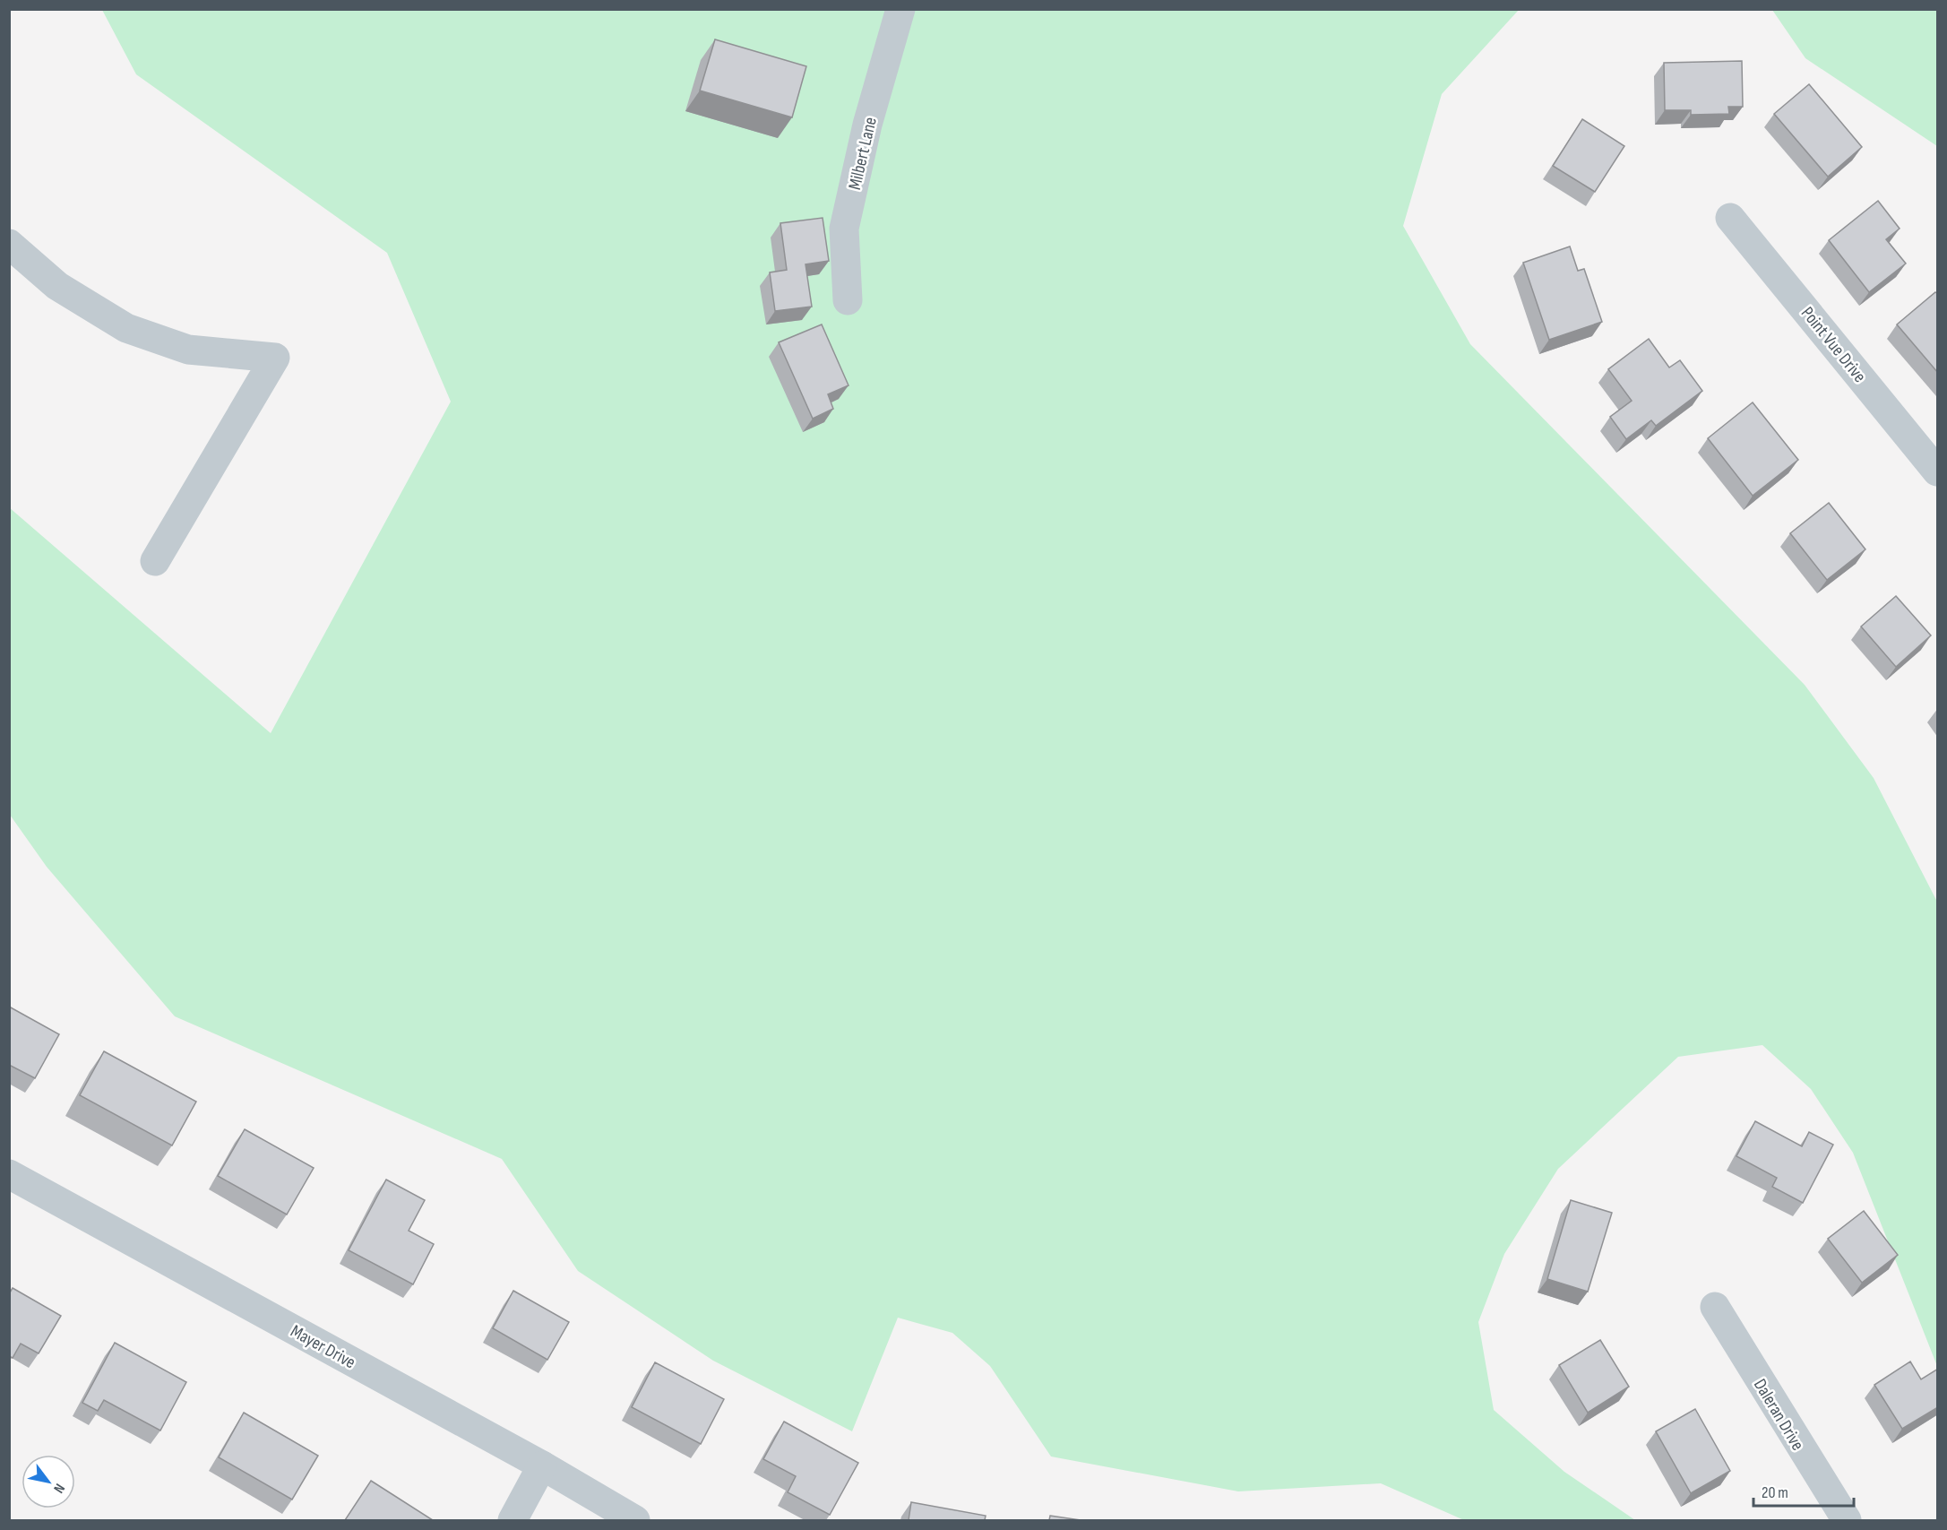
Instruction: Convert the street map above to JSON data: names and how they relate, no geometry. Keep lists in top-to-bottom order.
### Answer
{
  "streets": {
    "street": [
      "Milbert Lane",
      "Point Vue Drive",
      "Mayer Drive",
      "Daleran Drive"
    ]
  },
  "scale_bar": "20 m",
  "north": "bottom right"
}
